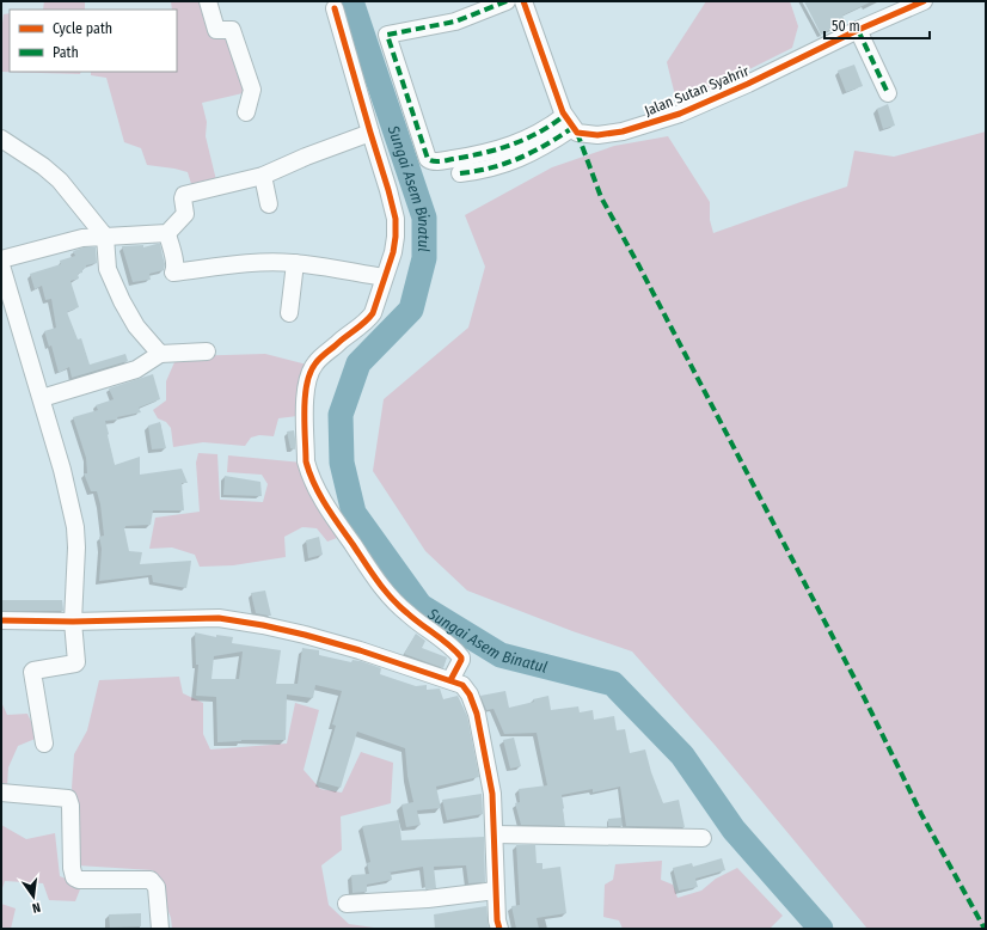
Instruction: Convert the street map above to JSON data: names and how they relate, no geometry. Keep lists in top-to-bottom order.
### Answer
{
  "streets": {
    "street": ["Jalan Sutan Syahrir"]
  },
  "water": ["Sungai Asem Binatul"],
  "legend": ["Cycle path", "Path"],
  "scale_bar": "50 m",
  "north": "bottom"
}
